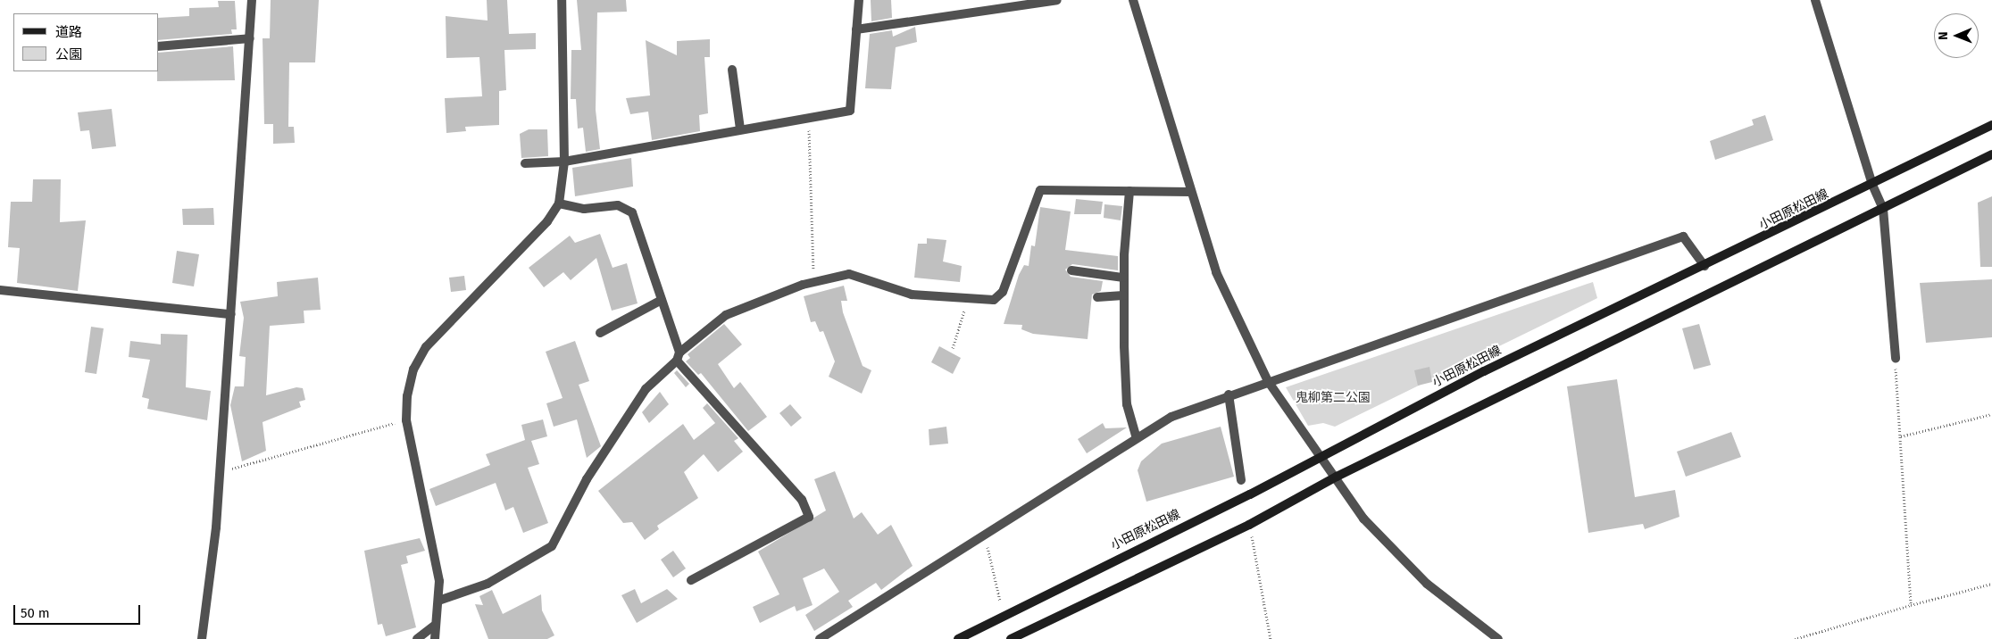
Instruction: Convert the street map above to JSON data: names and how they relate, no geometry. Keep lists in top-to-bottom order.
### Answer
{
  "streets": {
    "main road": ["小田原松田線"]
  },
  "parks": ["鬼柳第二公園"],
  "legend": ["道路", "公園"],
  "scale_bar": "50 m",
  "north": "left"
}
